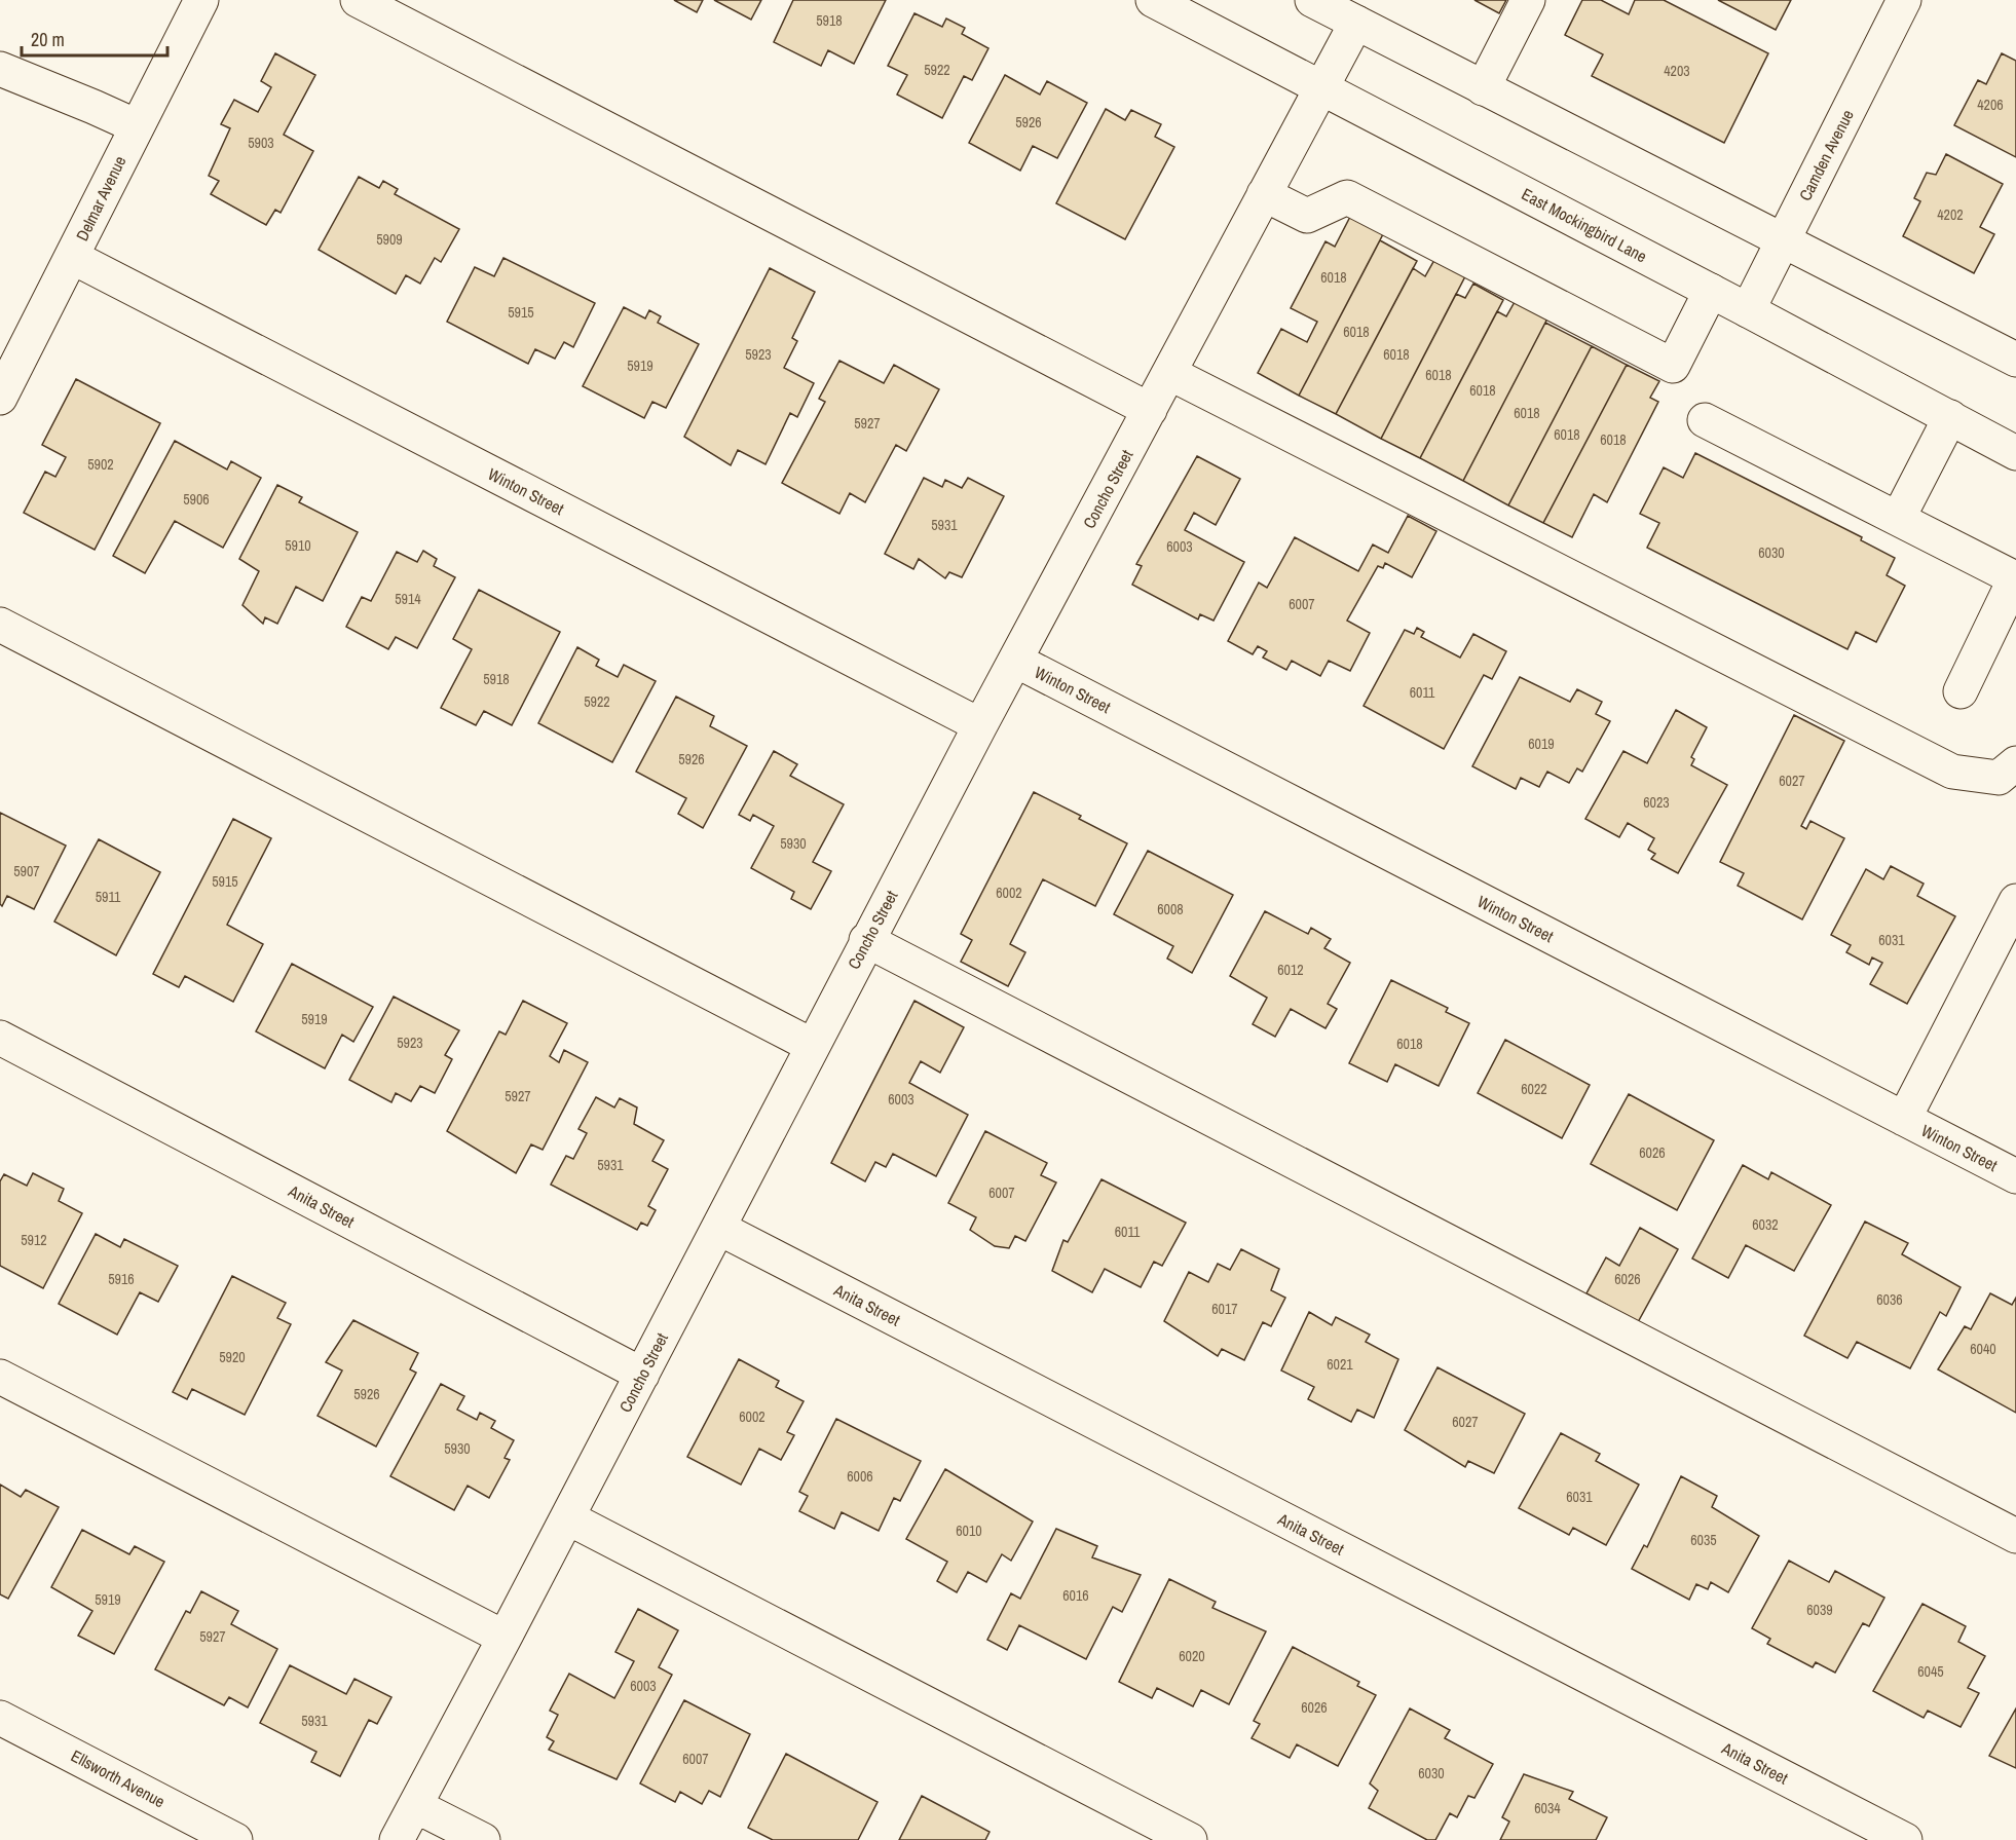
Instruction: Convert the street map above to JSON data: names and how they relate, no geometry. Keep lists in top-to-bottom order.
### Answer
{
  "streets": {
    "street": [
      "Camden Avenue",
      "Delmar Avenue",
      "East Mockingbird Lane",
      "Concho Street",
      "Winton Street",
      "Anita Street",
      "Ellsworth Avenue"
    ]
  },
  "crossings": [
    ["Camden Avenue", "East Mockingbird Lane"],
    ["Delmar Avenue", "Winton Street"],
    ["East Mockingbird Lane", "Concho Street"],
    ["Concho Street", "Winton Street"],
    ["Concho Street", "Anita Street"]
  ],
  "house_numbers": [
    "5918",
    "5922",
    "4203",
    "4206",
    "5926",
    "5903",
    "4202",
    "5909",
    "6018",
    "5915",
    "6018",
    "5923",
    "6018",
    "5919",
    "6018",
    "6018",
    "6018",
    "5927",
    "6018",
    "6018",
    "5902",
    "5906",
    "5931",
    "5910",
    "6003",
    "6030",
    "5914",
    "6007",
    "5918",
    "6011",
    "5922",
    "6019",
    "5926",
    "6027",
    "6023",
    "5930",
    "5907",
    "5915",
    "6002",
    "5911",
    "6008",
    "6031",
    "6012",
    "5919",
    "5923",
    "6018",
    "6022",
    "5927",
    "6003",
    "6026",
    "5931",
    "6007",
    "6032",
    "6011",
    "5912",
    "5916",
    "6026",
    "6036",
    "6017",
    "6040",
    "5920",
    "6021",
    "5926",
    "6002",
    "6027",
    "5930",
    "6006",
    "6031",
    "6010",
    "6035",
    "6016",
    "5919",
    "6039",
    "5927",
    "6020",
    "6045",
    "6003",
    "6026",
    "5931",
    "6007",
    "6030",
    "6034"
  ],
  "scale_bar": "20 m"
}
